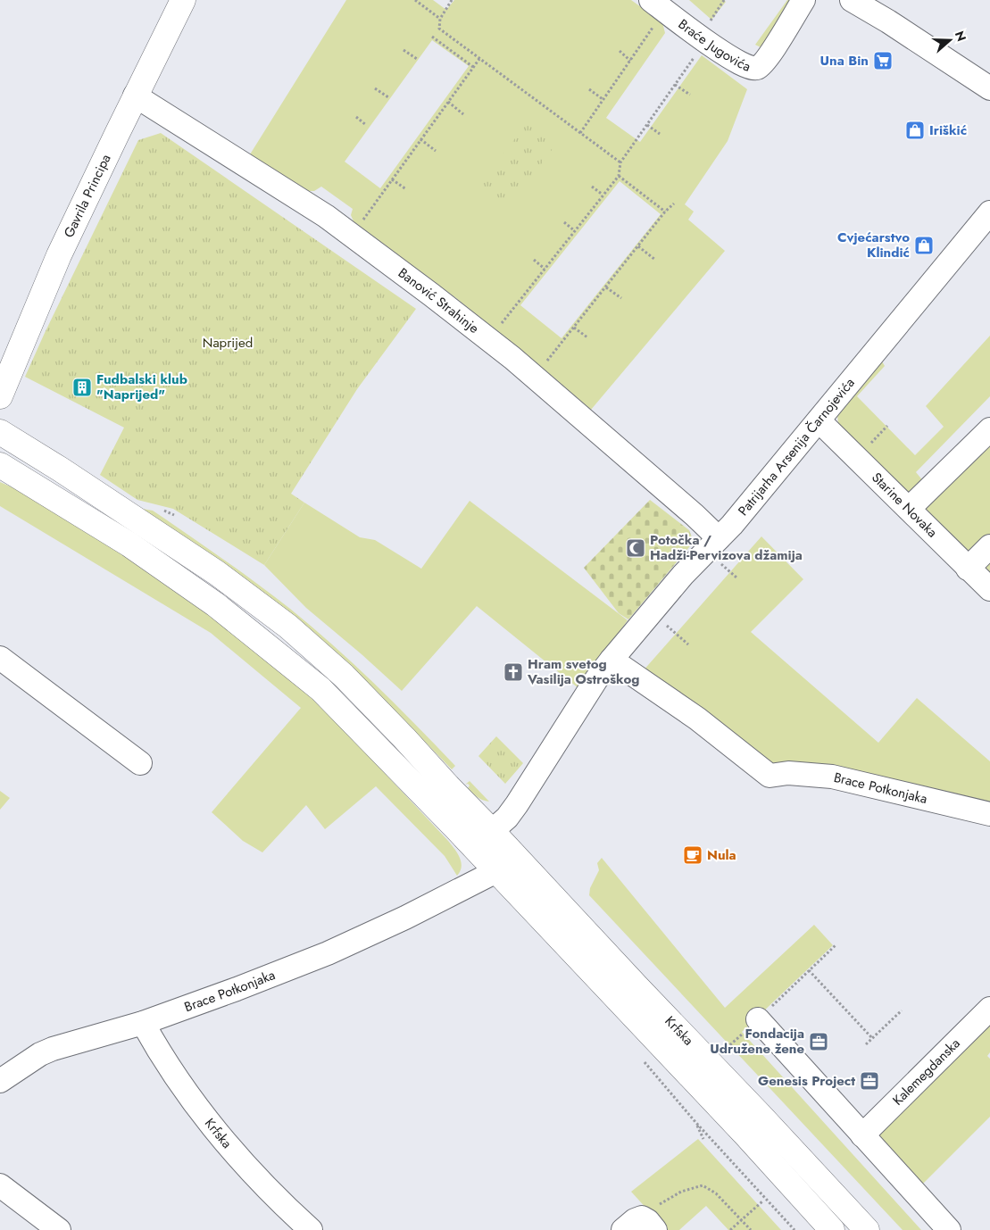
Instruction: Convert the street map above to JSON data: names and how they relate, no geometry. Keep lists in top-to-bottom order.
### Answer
{
  "streets": {
    "main road": ["Gavrila Principa", "Krfska"],
    "street": [
      "Braće Jugovića",
      "Banović Strahinje",
      "Patrijarha Arsenija Čarnojevića",
      "Starine Novaka",
      "Brace Potkonjaka",
      "Kalemegdanska"
    ]
  },
  "crossings": [
    ["Gavrila Principa", "Banović Strahinje"],
    ["Banović Strahinje", "Patrijarha Arsenija Čarnojevića"],
    ["Patrijarha Arsenija Čarnojevića", "Starine Novaka"],
    ["Patrijarha Arsenija Čarnojevića", "Brace Potkonjaka"],
    ["Patrijarha Arsenija Čarnojevića", "Krfska"],
    ["Brace Potkonjaka", "Krfska"]
  ],
  "parks": ["Naprijed"],
  "places": {
    "supermarket": ["Una Bin"],
    "shop": ["Iriškić", "Cvjećarstvo Klindić"],
    "building": ["Fudbalski klub \"Naprijed\""],
    "mosque": ["Potočka / Hadži-Pervizova džamija"],
    "church": ["Hram svetog Vasilija Ostroškog"],
    "cafe": ["Nula"],
    "office": ["Fondacija Udružene žene", "Genesis Project"]
  },
  "north": "right"
}
